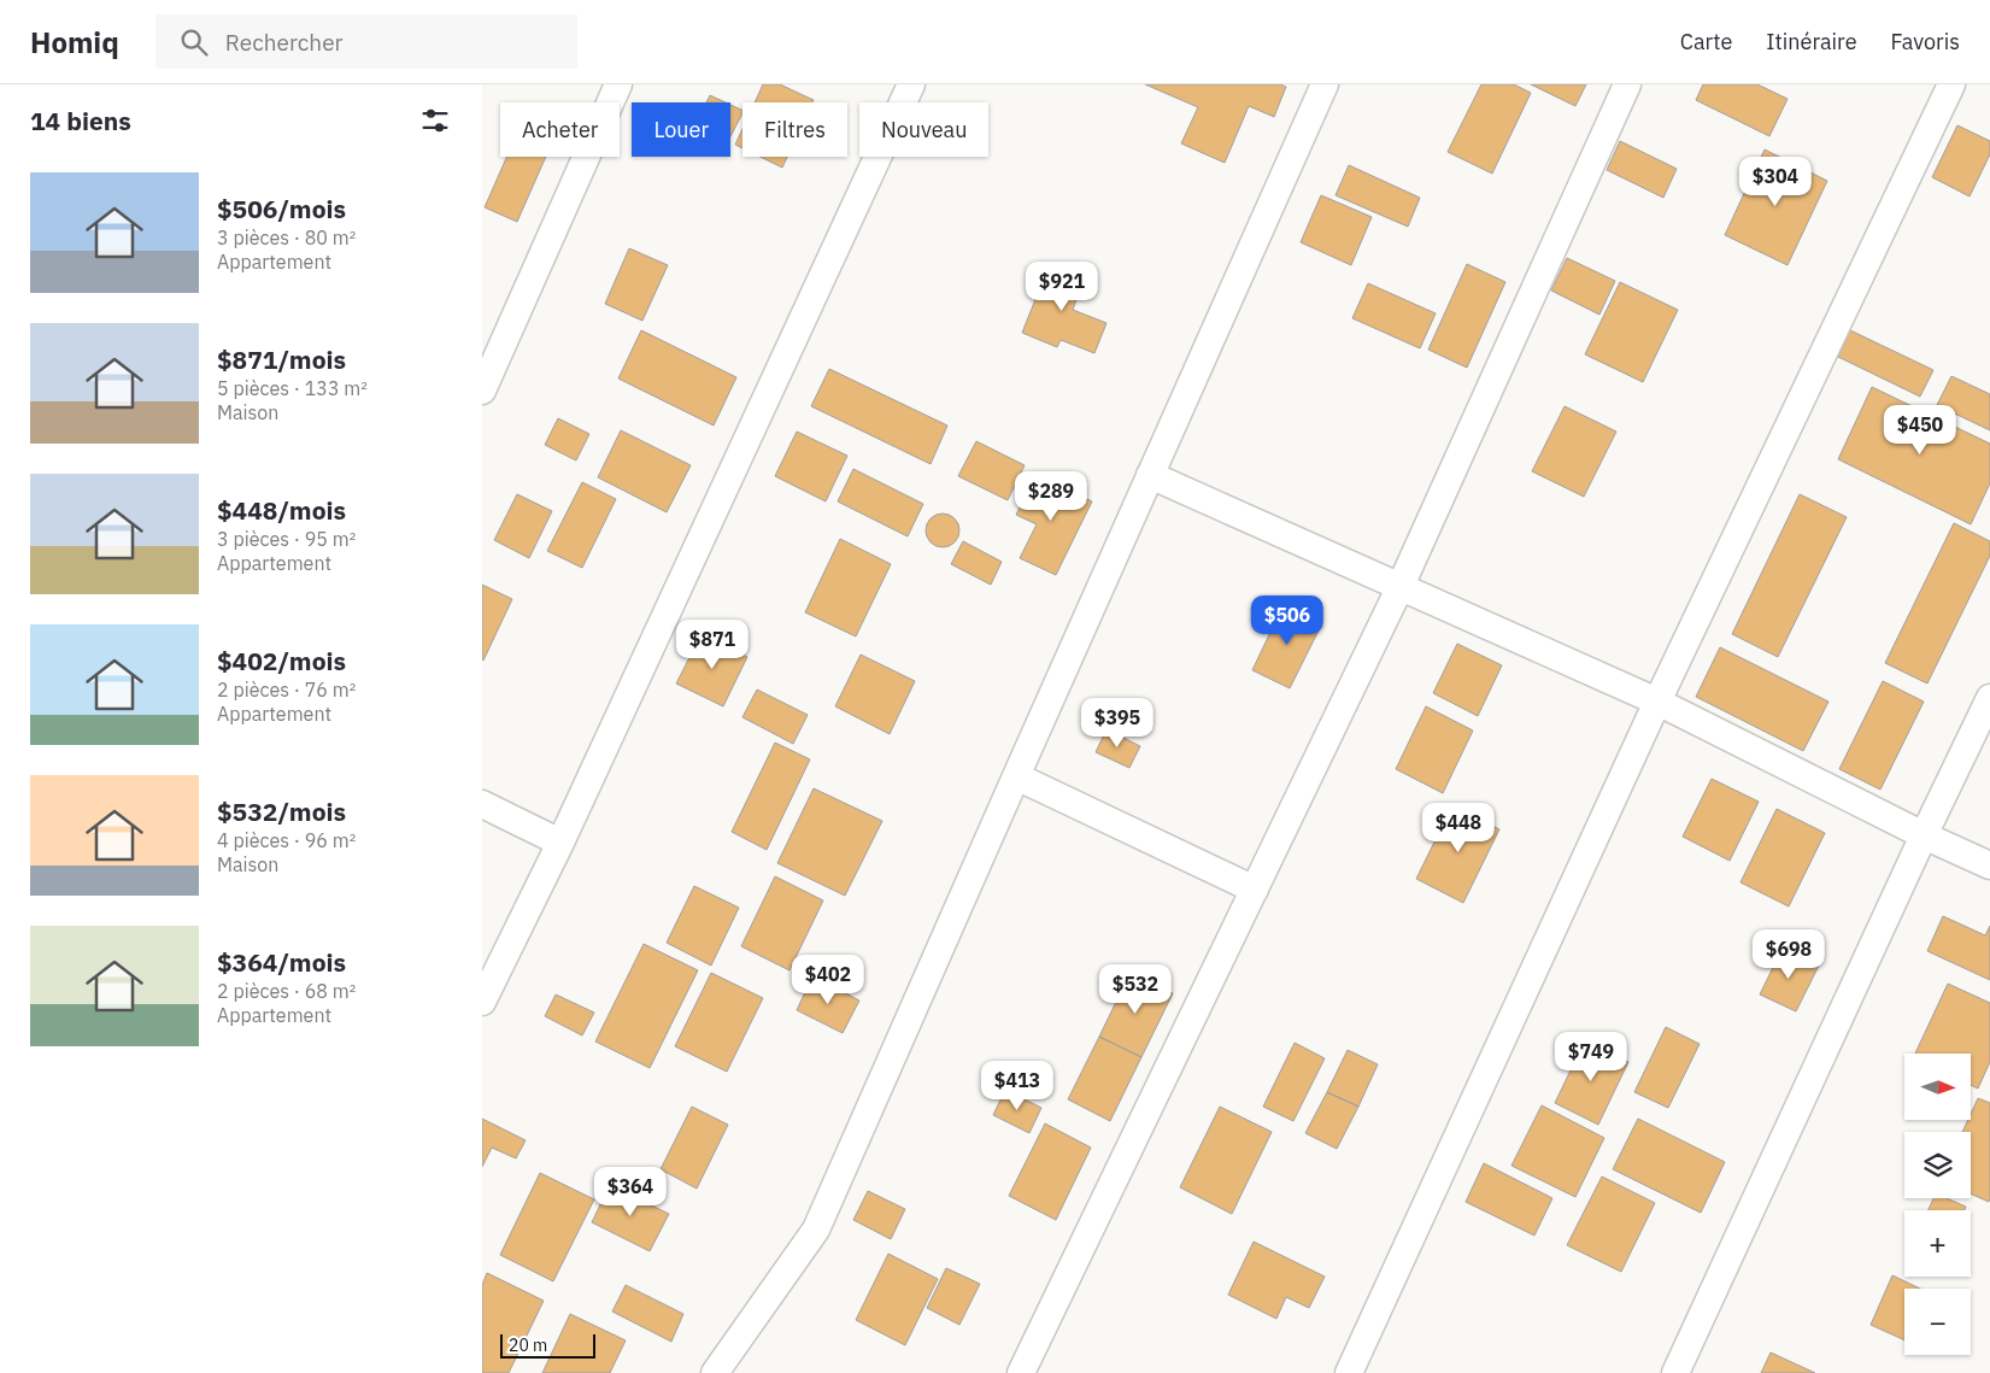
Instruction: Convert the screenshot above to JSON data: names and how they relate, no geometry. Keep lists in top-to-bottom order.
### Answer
{
  "scale_bar": "20 m",
  "north": "right",
  "page": {
    "header": "Homiq",
    "search": "Rechercher",
    "nav": ["Carte", "Itinéraire", "Favoris"],
    "heading": "14 biens",
    "chip": [
      "Acheter",
      "Louer",
      "Filtres",
      "Nouveau"
    ],
    "list": [
      {
        "name": "$506/mois",
        "note": "3 pièces · 80 m² · Appartement"
      },
      {
        "name": "$871/mois",
        "note": "5 pièces · 133 m² · Maison"
      },
      {
        "name": "$448/mois",
        "note": "3 pièces · 95 m² · Appartement"
      },
      {
        "name": "$402/mois",
        "note": "2 pièces · 76 m² · Appartement"
      },
      {
        "name": "$532/mois",
        "note": "4 pièces · 96 m² · Maison"
      },
      {
        "name": "$364/mois",
        "note": "2 pièces · 68 m² · Appartement"
      }
    ],
    "price": [
      "$304",
      "$921",
      "$450",
      "$289",
      "$506",
      "$871",
      "$395",
      "$448",
      "$698",
      "$402",
      "$532",
      "$749",
      "$413",
      "$364"
    ],
    "map_buttons": ["+", "−"],
    "scale": "20 m"
  }
}
